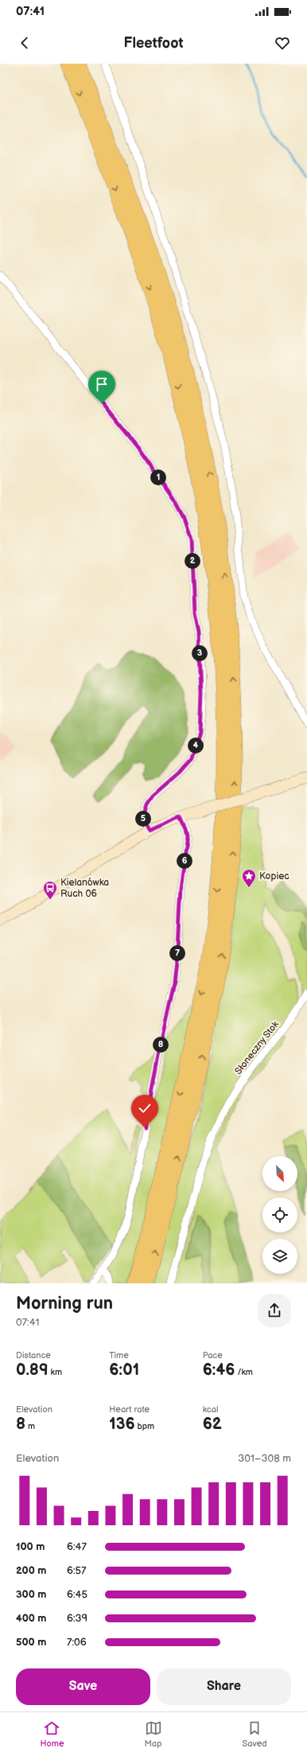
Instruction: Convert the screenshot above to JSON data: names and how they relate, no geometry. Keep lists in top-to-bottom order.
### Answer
{
  "streets": {
    "street": ["Słoneczny Stok"]
  },
  "places": {
    "place": ["Kopiec"],
    "bus stop": ["Kielanówka Ruch 06"]
  },
  "north": "bottom right",
  "page": {
    "status": "07:41",
    "header": "Fleetfoot",
    "pins": [
      "1",
      "2",
      "3",
      "4",
      "5",
      "6",
      "7",
      "8"
    ],
    "heading": ["Morning run", "07:41"],
    "stats": [
      ["Distance", "0.89 km"],
      ["Time", "6:01"],
      ["Pace", "6:46 /km"],
      ["Elevation", "8 m"],
      ["Heart rate", "136 bpm"],
      ["kcal", "62"]
    ],
    "chart": ["Elevation", "301–308 m"],
    "list": [
      {
        "name": "100 m",
        "note": "6:47"
      },
      {
        "name": "200 m",
        "note": "6:57"
      },
      {
        "name": "300 m",
        "note": "6:45"
      },
      {
        "name": "400 m",
        "note": "6:39"
      },
      {
        "name": "500 m",
        "note": "7:06"
      }
    ],
    "buttons": ["Save", "Share"],
    "tabs": ["Home", "Map", "Saved"]
  }
}
